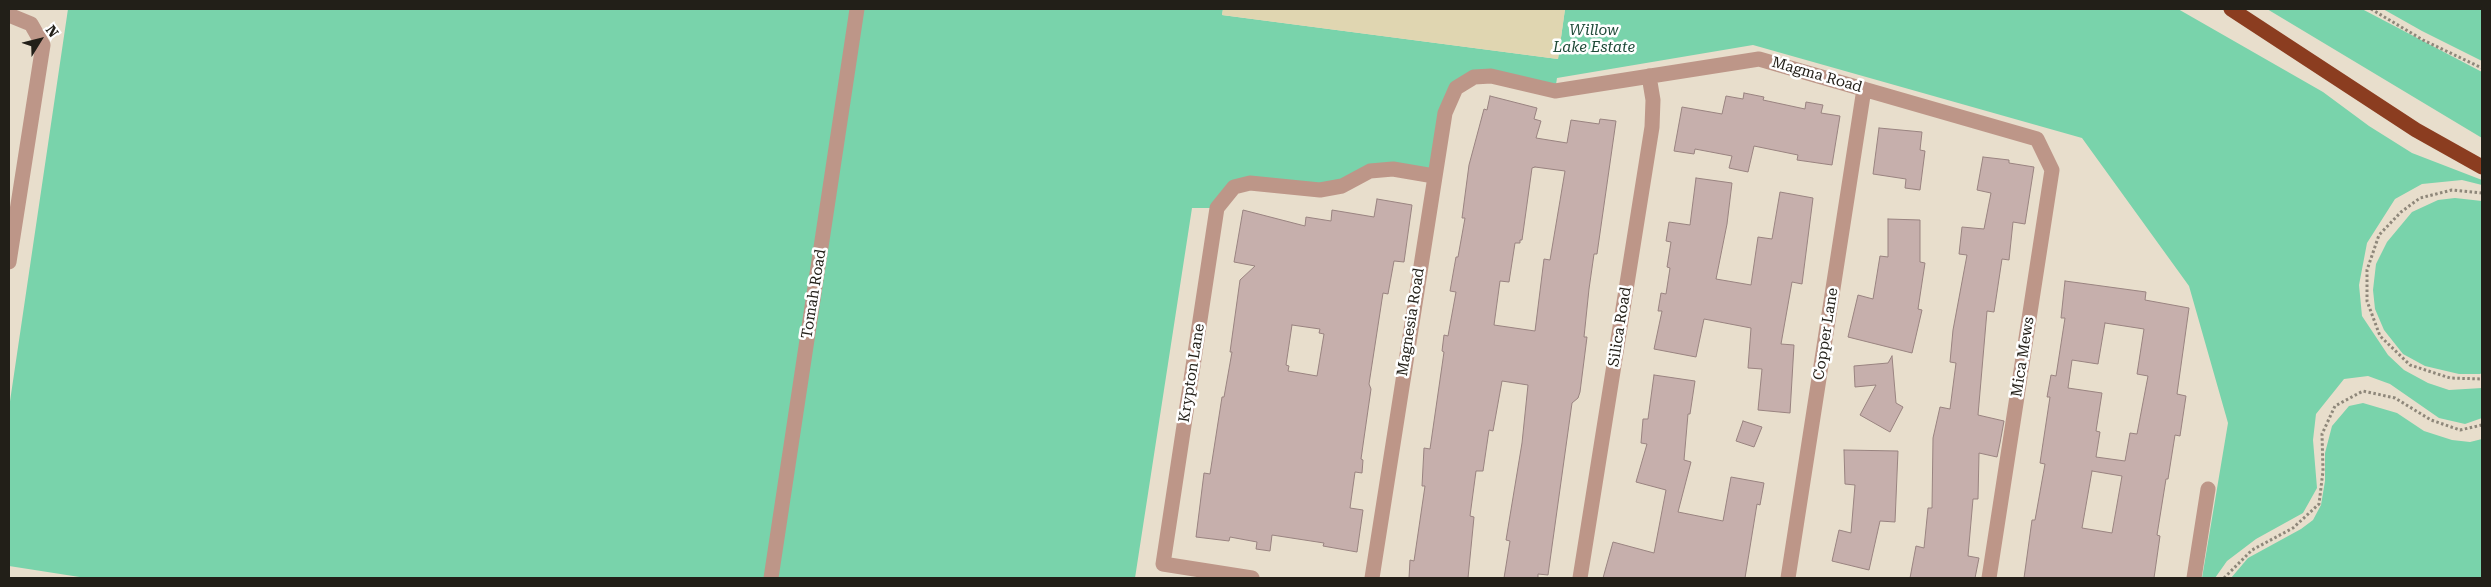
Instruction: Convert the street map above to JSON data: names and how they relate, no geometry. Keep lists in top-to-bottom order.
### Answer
{
  "streets": {
    "street": [
      "Magma Road",
      "Tomah Road",
      "Magnesia Road",
      "Silica Road",
      "Copper Lane",
      "Mica Mews",
      "Krypton Lane"
    ]
  },
  "crossings": [
    ["Magma Road", "Magnesia Road"],
    ["Magma Road", "Silica Road"],
    ["Magma Road", "Copper Lane"],
    ["Magma Road", "Mica Mews"],
    ["Magnesia Road", "Krypton Lane"]
  ],
  "parks": ["Willow Lake Estate"],
  "north": "top right"
}
